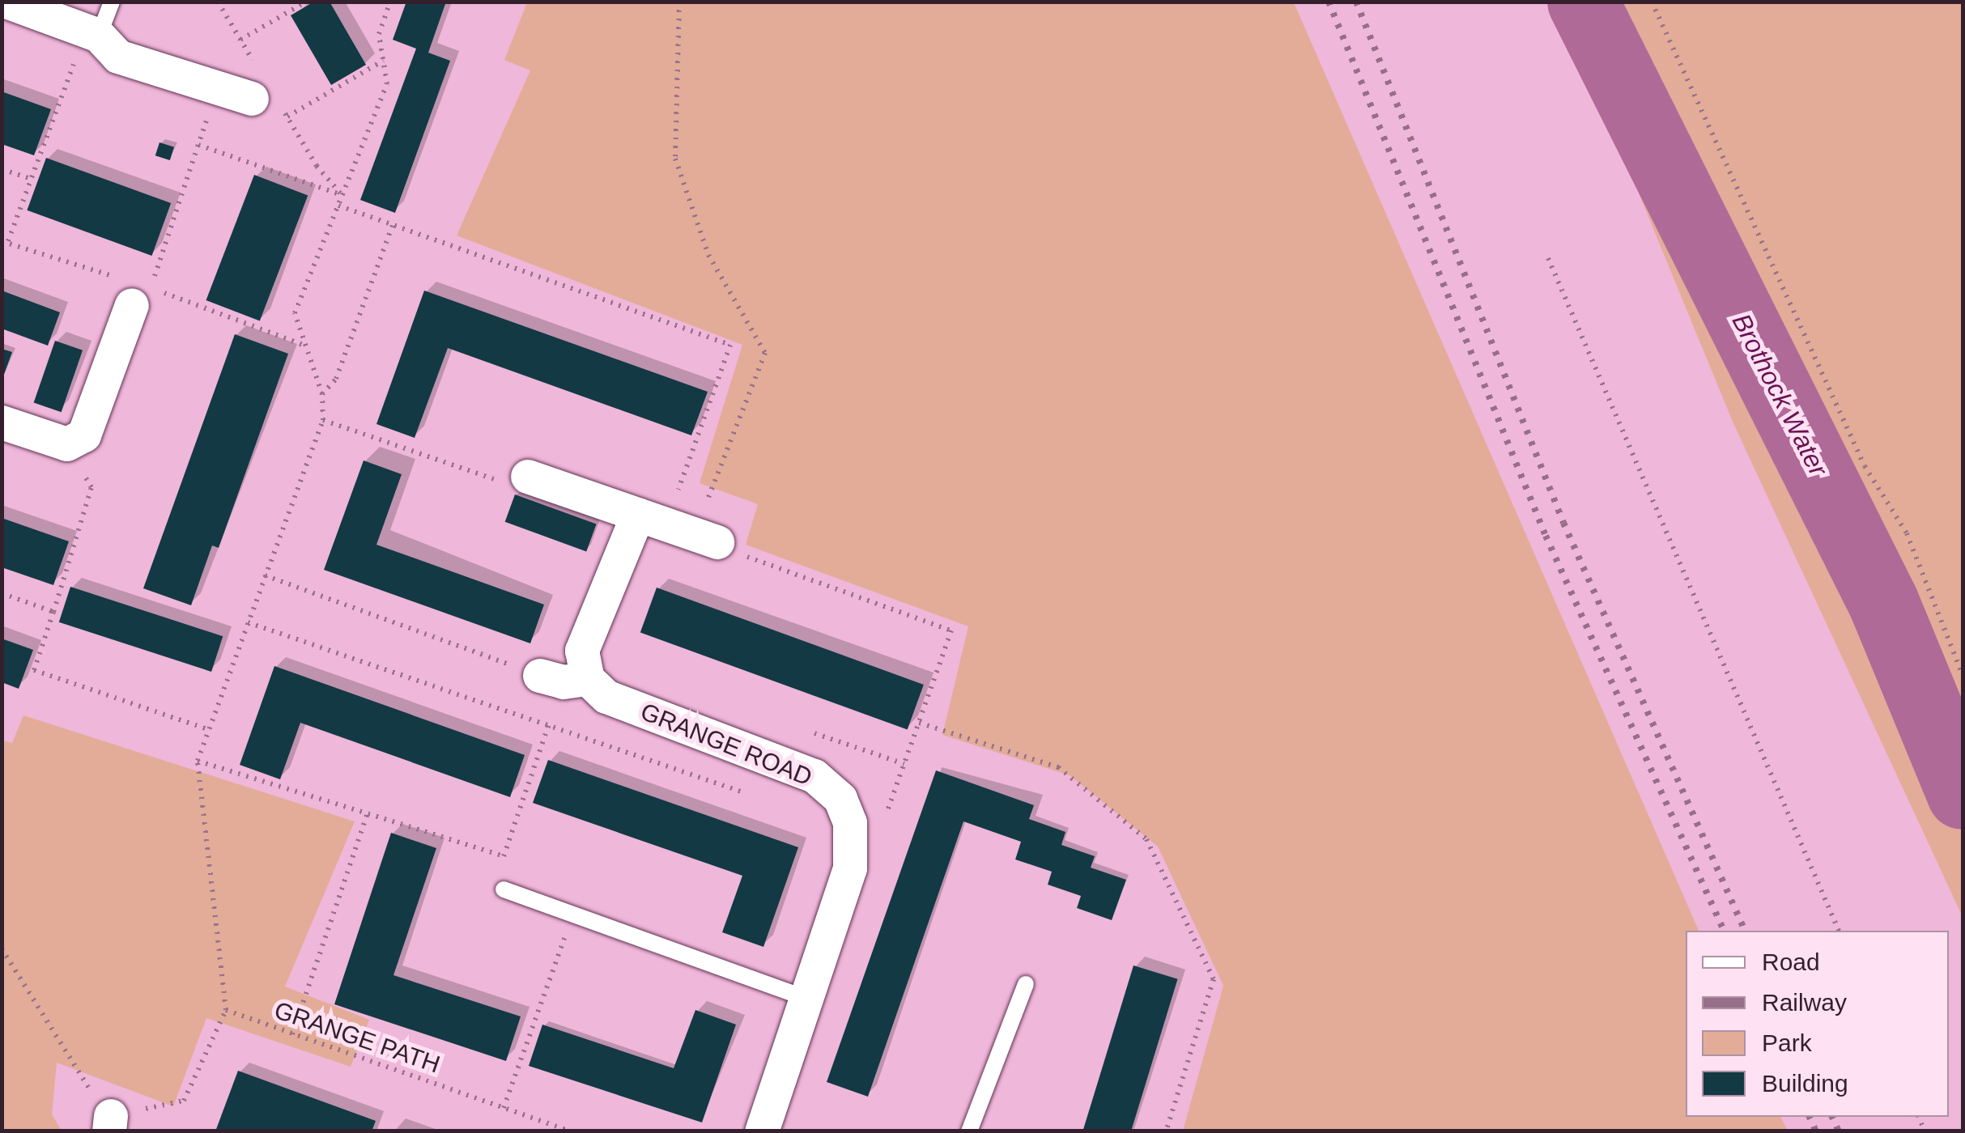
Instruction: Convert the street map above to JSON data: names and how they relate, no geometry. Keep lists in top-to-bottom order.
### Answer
{
  "streets": {
    "street": ["GRANGE ROAD"],
    "path": ["GRANGE PATH"]
  },
  "water": ["Brothock Water"],
  "legend": [
    "Road",
    "Railway",
    "Park",
    "Building"
  ]
}
